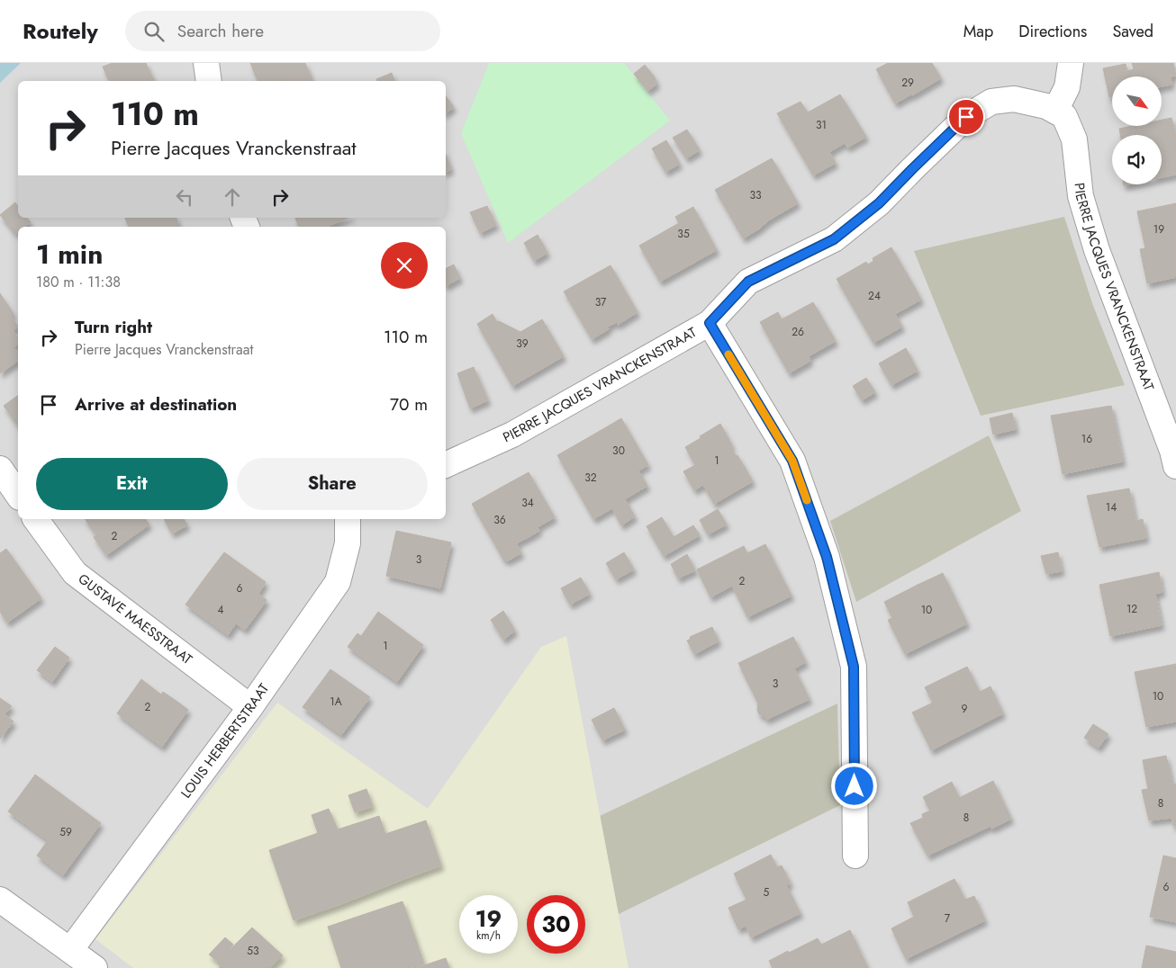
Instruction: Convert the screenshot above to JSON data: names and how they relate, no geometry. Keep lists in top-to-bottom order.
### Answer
{
  "streets": {
    "street": ["PIERRE JACQUES VRANCKENSTRAAT", "GUSTAVE MAESSTRAAT", "LOUIS HERBERTSTRAAT"]
  },
  "crossings": [
    ["GUSTAVE MAESSTRAAT", "LOUIS HERBERTSTRAAT"]
  ],
  "house_numbers": [
    "29",
    "31",
    "33",
    "19",
    "35",
    "24",
    "37",
    "26",
    "39",
    "16",
    "30",
    "1",
    "32",
    "34",
    "14",
    "36",
    "2",
    "3",
    "2",
    "6",
    "12",
    "4",
    "10",
    "1",
    "3",
    "10",
    "1A",
    "2",
    "9",
    "8",
    "8",
    "59",
    "6",
    "5",
    "7",
    "53"
  ],
  "north": "bottom right",
  "page": {
    "header": "Routely",
    "search": "Search here",
    "nav": ["Map", "Directions", "Saved"],
    "turn": ["110 m", "Pierre Jacques Vranckenstraat"],
    "heading": ["1 min", "180 m · 11:38"],
    "list": [
      {
        "name": "Turn right",
        "note": "Pierre Jacques Vranckenstraat",
        "value": "110 m"
      },
      {
        "name": "Arrive at destination",
        "value": "70 m"
      }
    ],
    "buttons": ["Exit", "Share"],
    "speed": "19 km/h",
    "limit": "30"
  }
}
